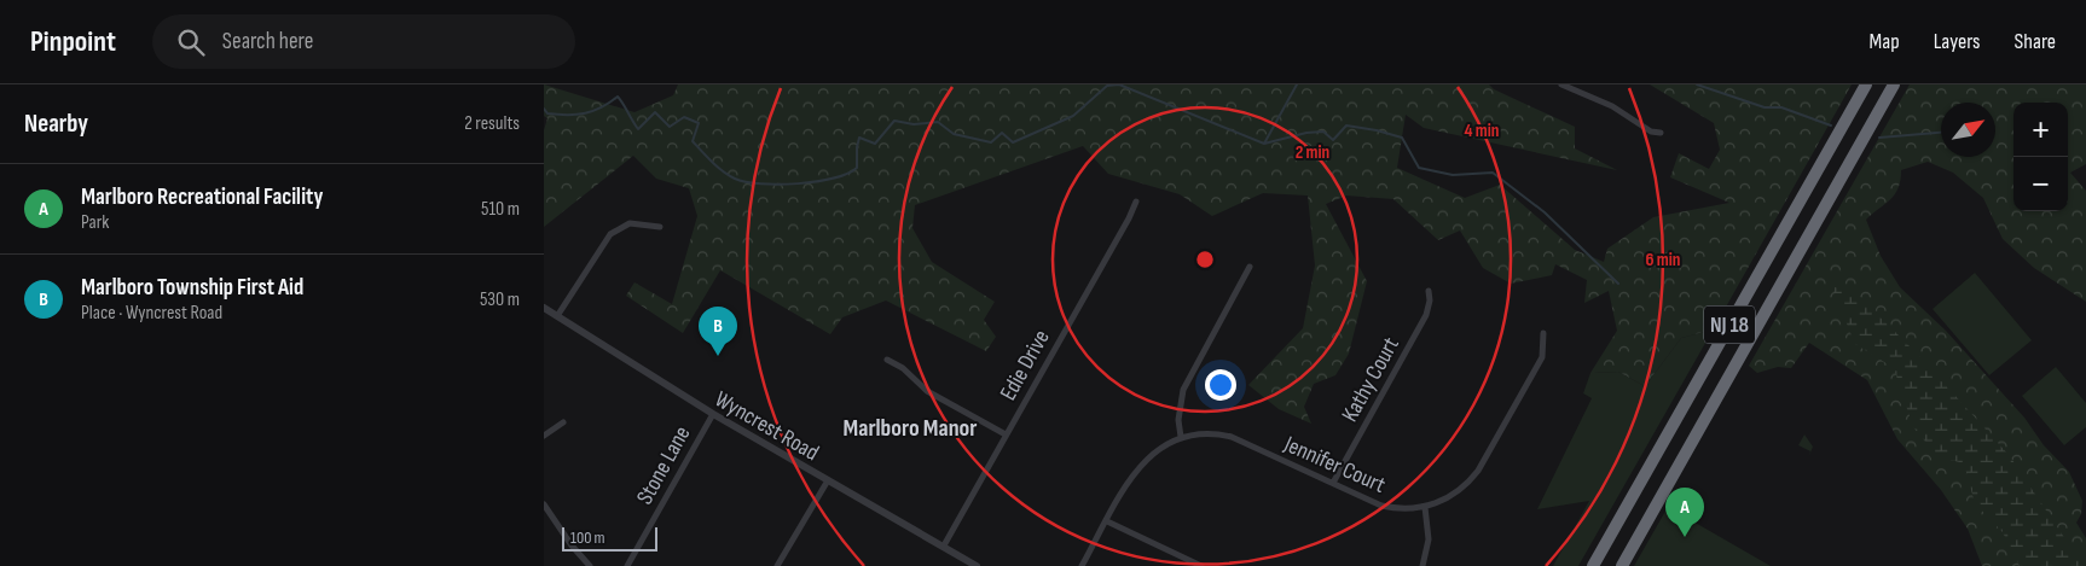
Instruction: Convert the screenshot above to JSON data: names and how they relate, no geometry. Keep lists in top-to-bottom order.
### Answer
{
  "streets": {
    "highway": ["NJ 18"],
    "street": [
      "Edie Drive",
      "Kathy Court",
      "Wyncrest Road",
      "Jennifer Court",
      "Stone Lane"
    ]
  },
  "crossings": [
    ["Edie Drive", "Wyncrest Road"],
    ["Kathy Court", "Jennifer Court"],
    ["Wyncrest Road", "Stone Lane"]
  ],
  "districts": ["Marlboro Manor"],
  "scale_bar": "100 m",
  "north": "top right",
  "page": {
    "header": "Pinpoint",
    "search": "Search here",
    "nav": ["Map", "Layers", "Share"],
    "heading": ["Nearby", "2 results"],
    "map_buttons": ["+", "−"],
    "list": [
      {
        "mark": "A",
        "name": "Marlboro Recreational Facility",
        "note": "Park",
        "value": "510 m"
      },
      {
        "mark": "B",
        "name": "Marlboro Township First Aid",
        "note": "Place · Wyncrest Road",
        "value": "530 m"
      }
    ],
    "pins": ["B", "A"],
    "scale": "100 m"
  },
  "rings": ["4 min", "2 min", "6 min"]
}
